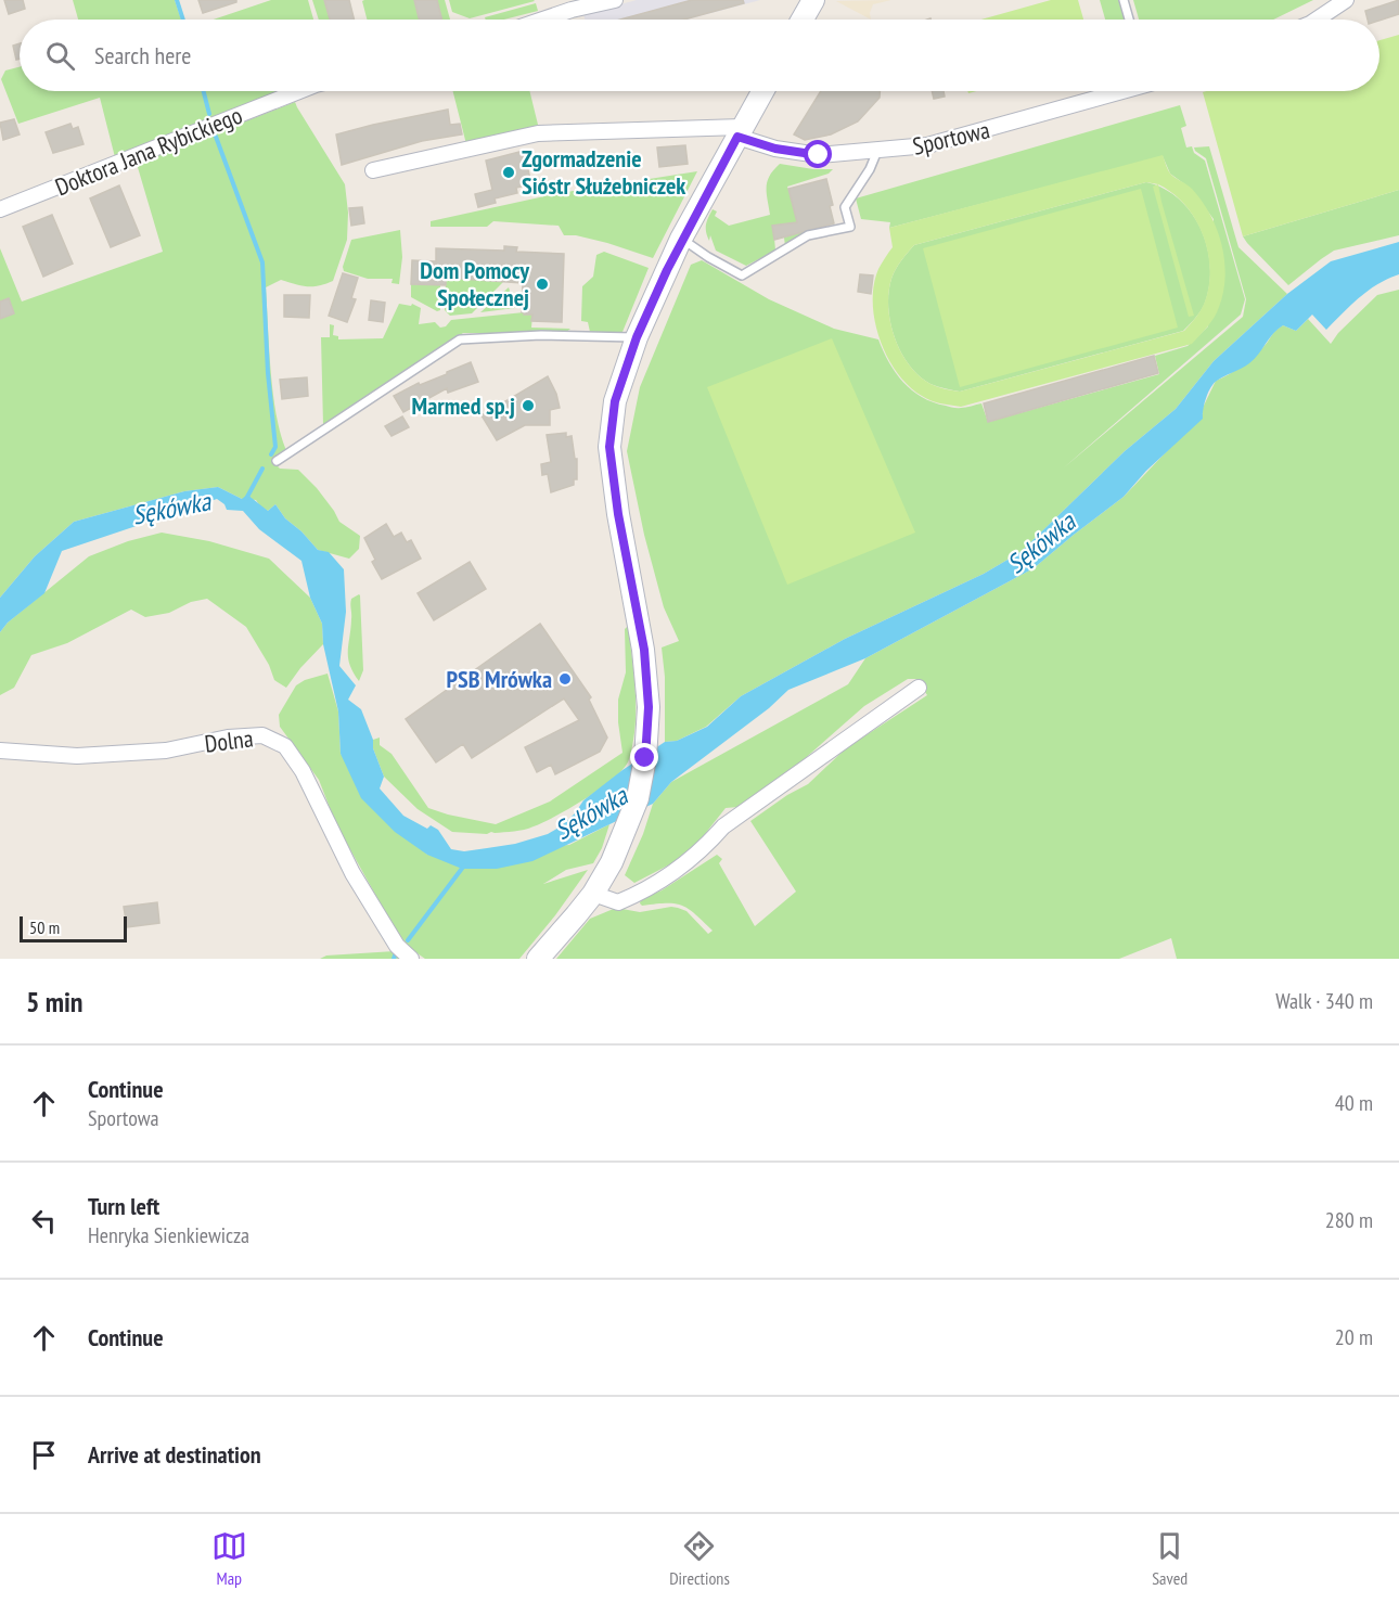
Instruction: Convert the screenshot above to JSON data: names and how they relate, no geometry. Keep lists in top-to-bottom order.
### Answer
{
  "streets": {
    "street": ["Sportowa", "Doktora Jana Rybickiego", "Dolna"]
  },
  "water": ["Sękówka"],
  "places": [
    "Zgormadzenie Sióstr Służebniczek",
    "Dom Pomocy Społecznej",
    "Marmed sp.j",
    "PSB Mrówka"
  ],
  "scale_bar": "50 m",
  "page": {
    "search": "Search here",
    "scale": "50 m",
    "heading": ["5 min", "Walk · 340 m"],
    "list": [
      ["Continue", "Sportowa", "40 m"],
      ["Turn left", "Henryka Sienkiewicza", "280 m"],
      ["Continue", "20 m"],
      "Arrive at destination"
    ],
    "nav": ["Map", "Directions", "Saved"]
  }
}
